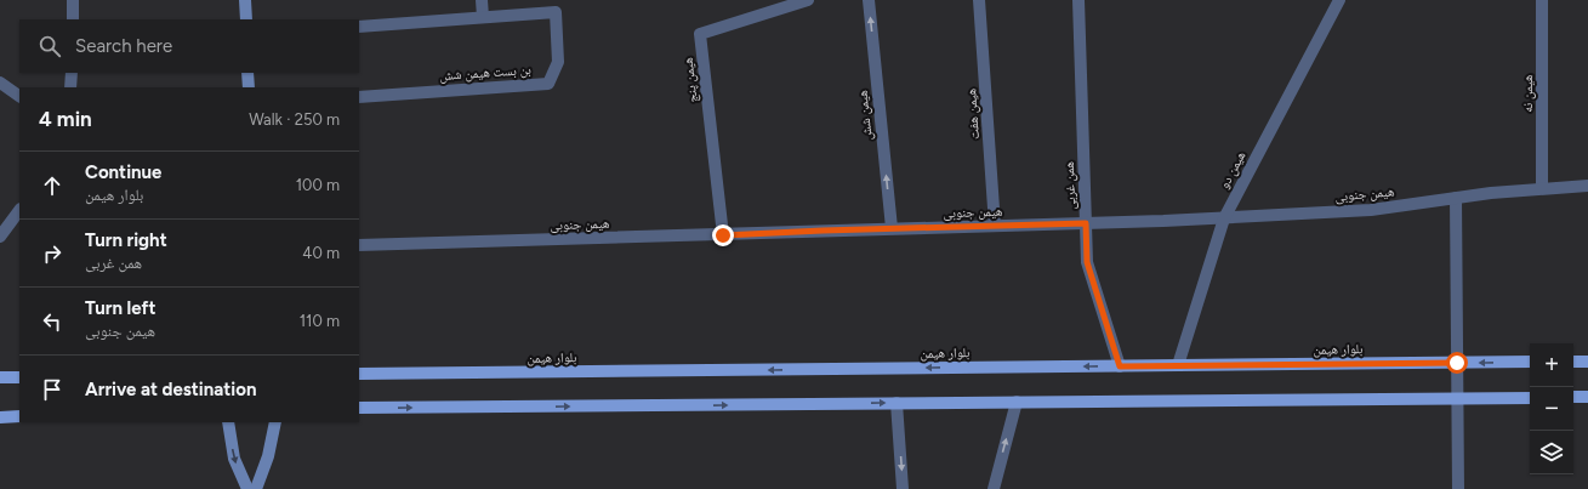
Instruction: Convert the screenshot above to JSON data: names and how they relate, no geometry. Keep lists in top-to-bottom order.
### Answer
{
  "streets": {
    "main road": ["بلوار هیمن"],
    "street": [
      "بن بست هیمن شش",
      "هیمن پنج",
      "هیمن نه",
      "هیمن هفت",
      "هیمن شش",
      "هیمن دو",
      "همن غربی",
      "هیمن جنوبی"
    ]
  },
  "crossings": [
    ["هیمن پنج", "هیمن جنوبی"],
    ["هیمن نه", "هیمن جنوبی"],
    ["هیمن هفت", "هیمن جنوبی"],
    ["هیمن شش", "هیمن جنوبی"],
    ["هیمن دو", "هیمن جنوبی"],
    ["هیمن دو", "بلوار هیمن"],
    ["همن غربی", "هیمن جنوبی"],
    ["همن غربی", "بلوار هیمن"]
  ],
  "one_way": ["هیمن شش"],
  "page": {
    "search": "Search here",
    "heading": ["4 min", "Walk · 250 m"],
    "list": [
      ["Continue", "بلوار هیمن", "100 m"],
      ["Turn right", "همن غربی", "40 m"],
      ["Turn left", "هیمن جنوبی", "110 m"],
      "Arrive at destination"
    ],
    "map_buttons": ["+", "−"]
  }
}
